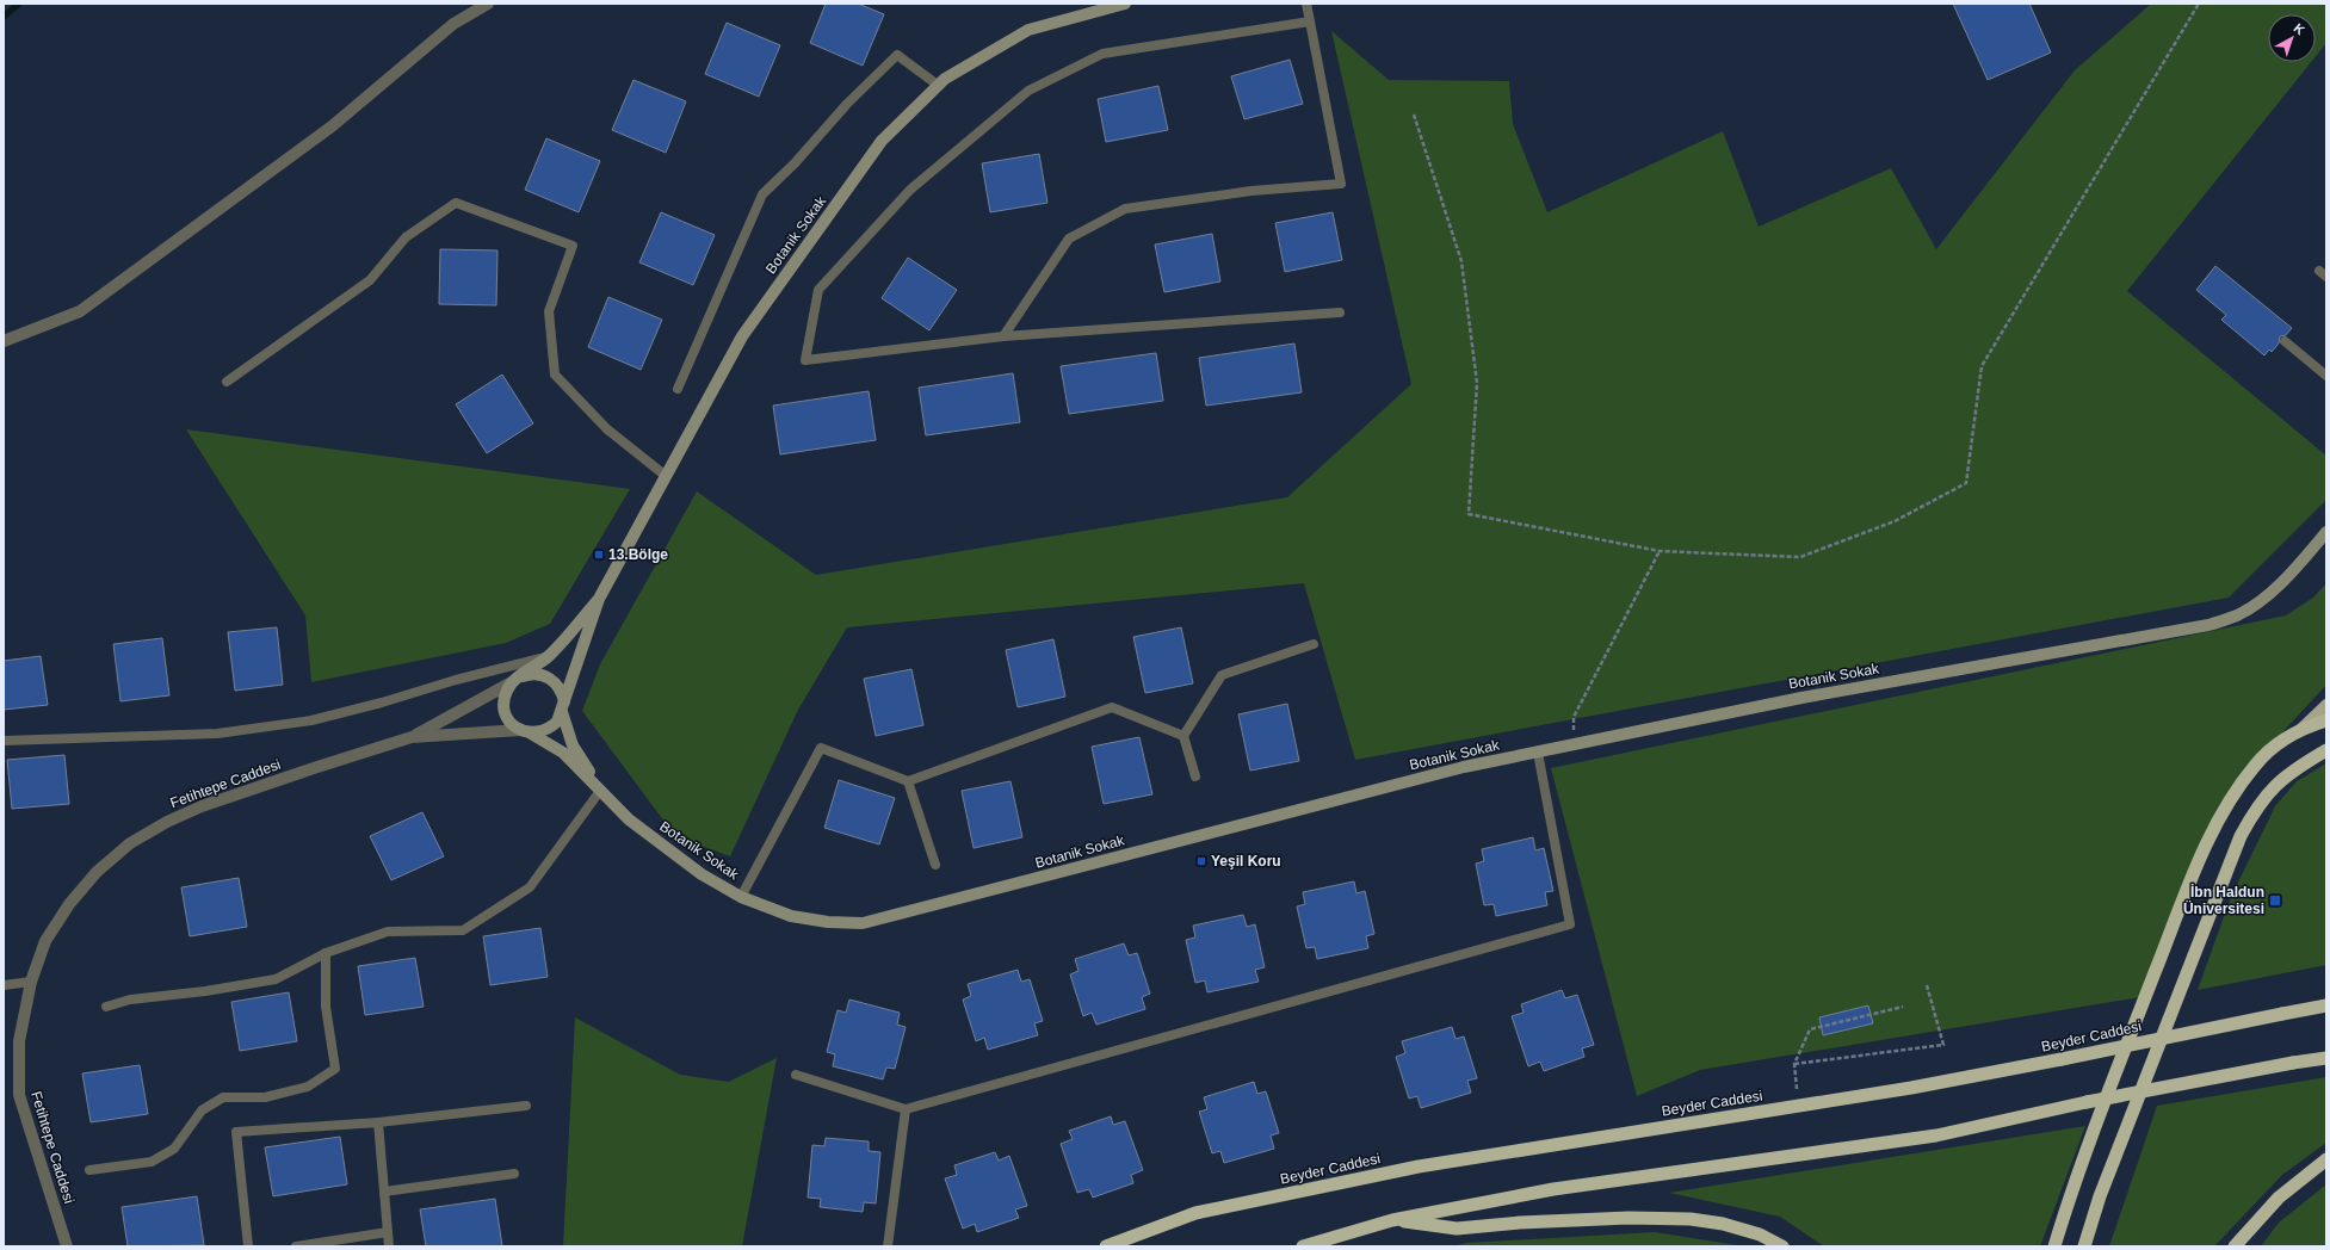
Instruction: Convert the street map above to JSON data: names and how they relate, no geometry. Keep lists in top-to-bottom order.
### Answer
{
  "streets": {
    "highway": ["Beyder Caddesi"],
    "main road": ["Botanik Sokak"],
    "street": ["Fetihtepe Caddesi"]
  },
  "crossings": [
    ["Botanik Sokak", "Fetihtepe Caddesi"]
  ],
  "places": {
    "transit": ["13.Bölge", "Yeşil Koru", "İbn Haldun Üniversitesi"]
  },
  "north": "top right"
}
